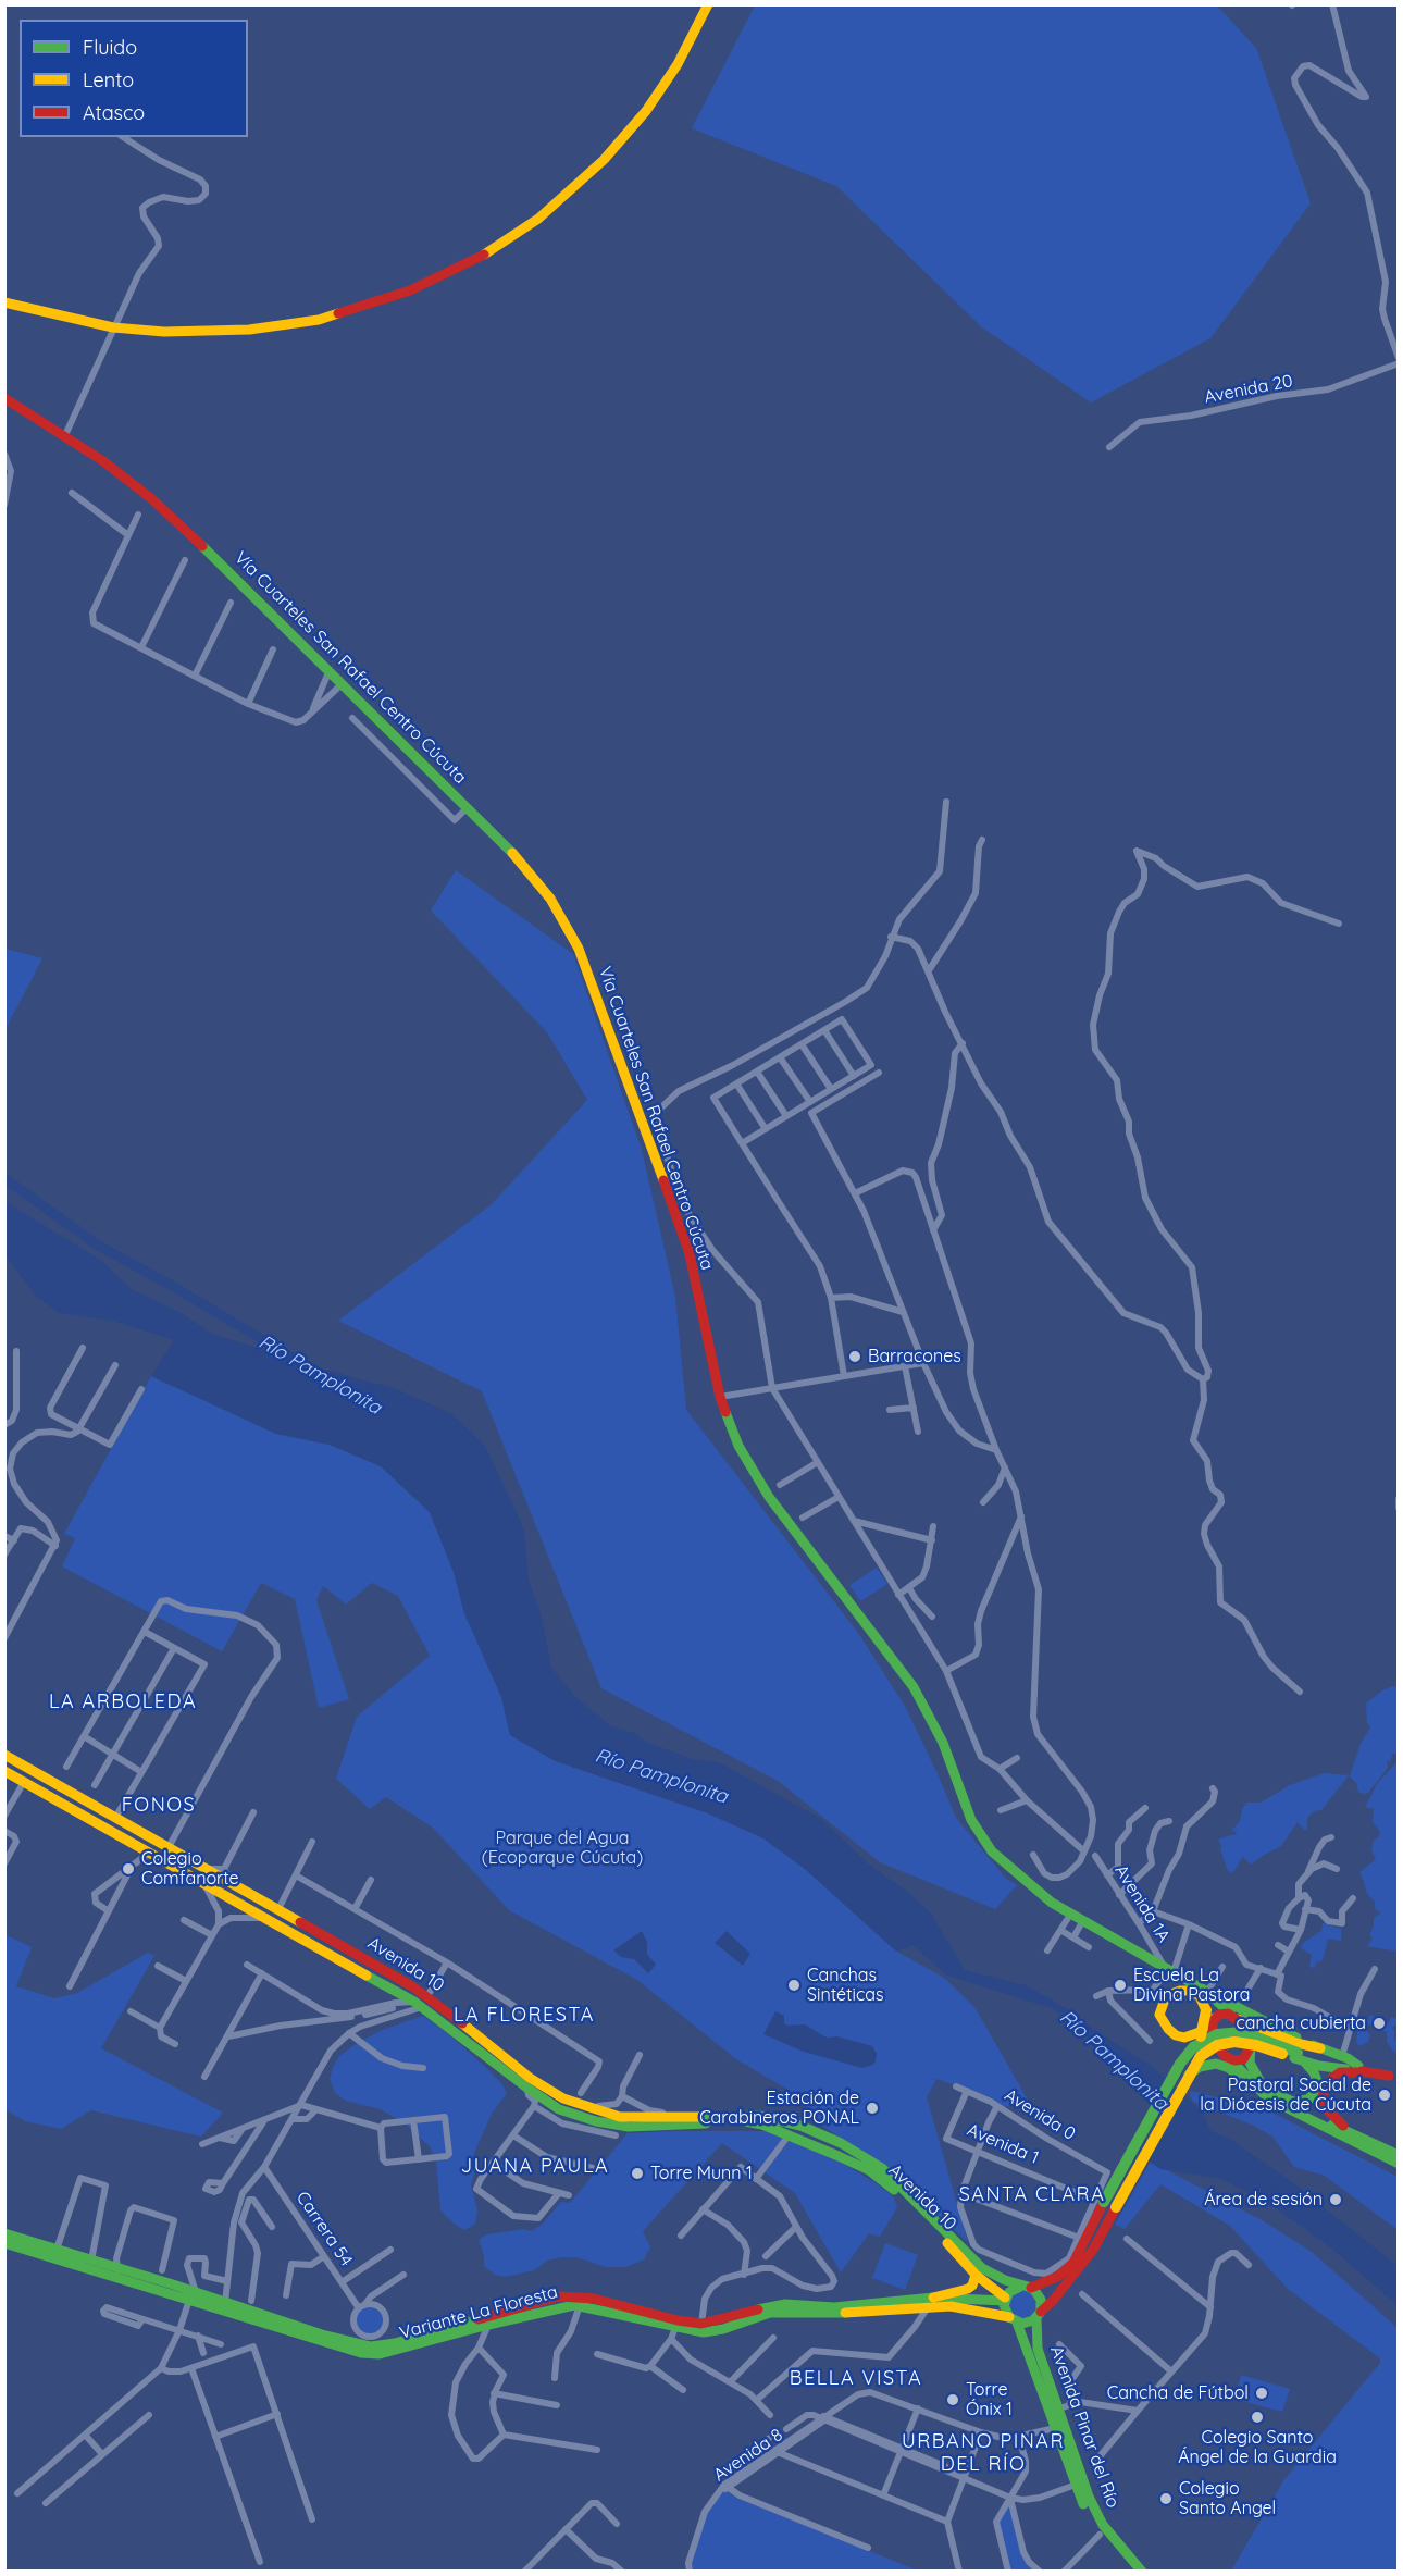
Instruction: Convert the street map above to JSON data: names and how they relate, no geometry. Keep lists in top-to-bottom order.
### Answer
{
  "streets": {
    "main road": [
      "Vía Cuarteles San Rafael Centro Cúcuta",
      "Avenida 10",
      "Variante La Floresta",
      "Avenida Pinar del Río"
    ],
    "street": [
      "Avenida 20",
      "Avenida 1A",
      "Avenida 0",
      "Avenida 1",
      "Carrera 54",
      "Avenida 8"
    ]
  },
  "crossings": [
    ["Vía Cuarteles San Rafael Centro Cúcuta", "Avenida 1A"],
    ["Avenida 10", "Variante La Floresta"],
    ["Avenida 10", "Avenida Pinar del Río"],
    ["Avenida 0", "Avenida 1"],
    ["Variante La Floresta", "Avenida Pinar del Río"],
    ["Avenida Pinar del Río", "Avenida 8"]
  ],
  "districts": [
    "LA ARBOLEDA",
    "FONOS",
    "LA FLORESTA",
    "JUANA PAULA",
    "SANTA CLARA",
    "BELLA VISTA",
    "URBANO PINAR DEL RÍO"
  ],
  "water": ["Río Pamplonita"],
  "parks": ["Parque del Agua (Ecoparque Cúcuta)"],
  "places": [
    "Barracones",
    "Colegio Comfanorte",
    "Canchas Sintéticas",
    "Escuela La Divina Pastora",
    "cancha cubierta",
    "Pastoral Social de la Diócesis de Cúcuta",
    "Estación de Carabineros PONAL",
    "Torre Munn 1",
    "Área de sesión",
    "Cancha de Fútbol",
    "Torre Ónix 1",
    "Colegio Santo Ángel de la Guardia",
    "Colegio Santo Angel"
  ],
  "legend": ["Fluido", "Lento", "Atasco"]
}
